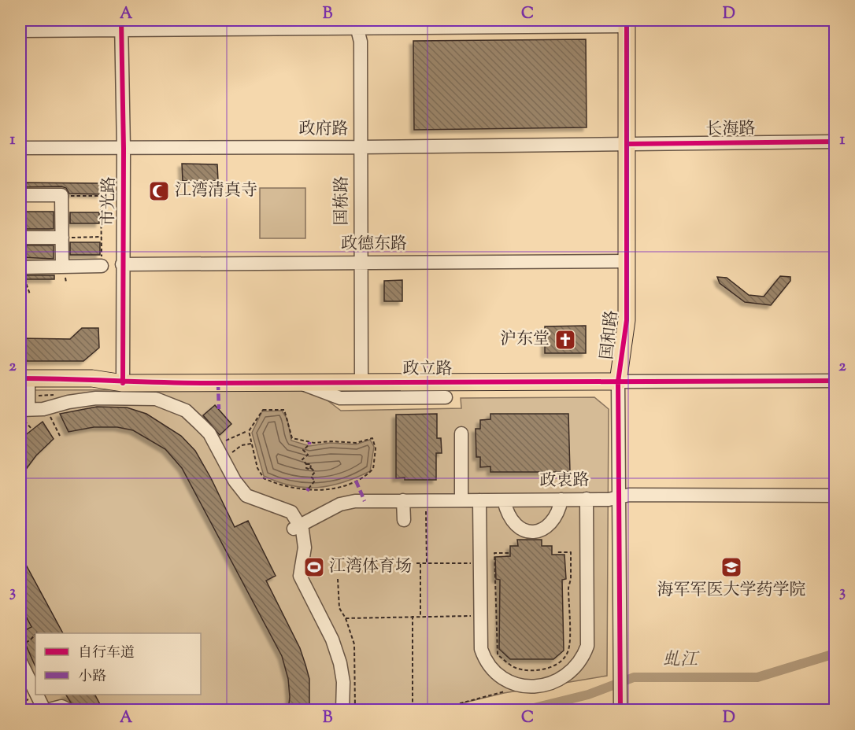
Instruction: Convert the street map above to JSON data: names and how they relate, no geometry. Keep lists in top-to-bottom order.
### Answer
{
  "streets": {
    "main road": ["国和路", "政立路"],
    "street": [
      "政府路",
      "长海路",
      "国栋路",
      "市光路",
      "政德东路",
      "政衷路"
    ]
  },
  "crossings": [
    ["政府路", "长海路"],
    ["政府路", "国栋路"],
    ["政府路", "市光路"],
    ["政府路", "国和路"],
    ["长海路", "国和路"],
    ["国栋路", "政德东路"],
    ["国栋路", "政立路"],
    ["市光路", "政德东路"],
    ["市光路", "政立路"],
    ["政德东路", "国和路"],
    ["国和路", "政立路"],
    ["国和路", "政衷路"]
  ],
  "water": ["虬江"],
  "places": {
    "mosque": ["江湾清真寺"],
    "church": ["沪东堂"],
    "sports": ["江湾体育场"],
    "school or university": ["海军军医大学药学院"]
  },
  "legend": ["自行车道", "小路"],
  "grid": {
    "columns": [
      "A",
      "B",
      "C",
      "D"
    ],
    "rows": ["1", "2", "3"]
  }
}
